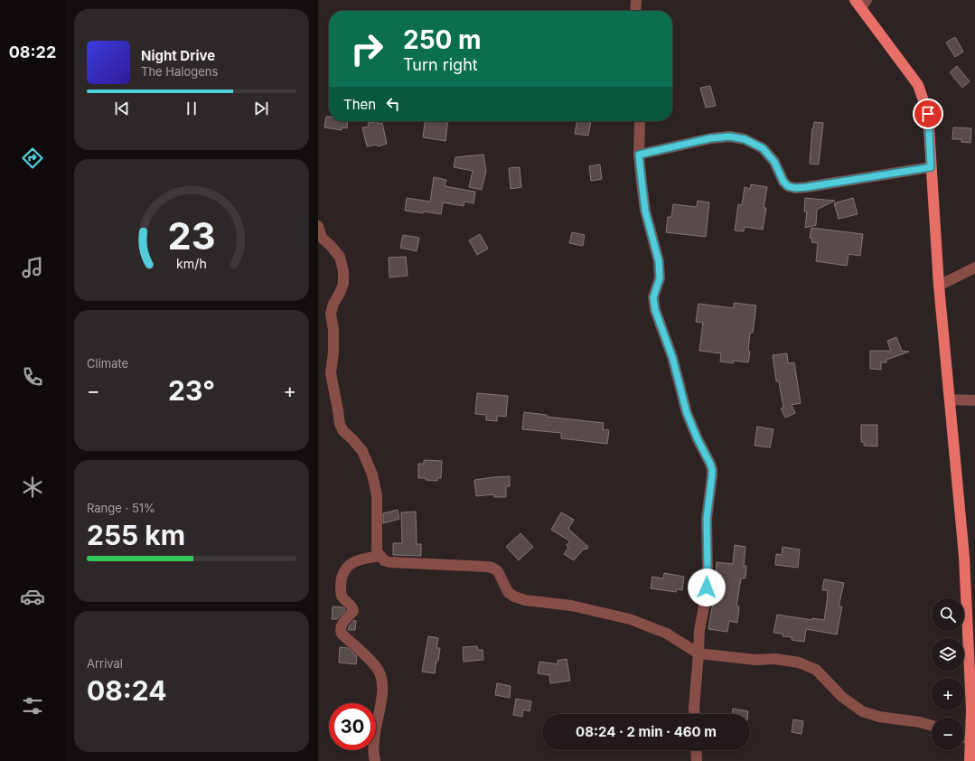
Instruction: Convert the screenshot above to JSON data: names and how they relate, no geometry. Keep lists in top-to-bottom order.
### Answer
{
  "page": {
    "tabs": "08:22",
    "turn": ["250 m", "Turn right"],
    "song": ["Night Drive", "The Halogens"],
    "then": "Then",
    "tile": [
      "Climate",
      ["Range · 51%", "255 km"],
      ["Arrival", "08:24"]
    ],
    "heat": ["−", "23°", "+"],
    "map_buttons": ["+", "−"],
    "limit": "30",
    "trip": "08:24 · 2 min · 460 m",
    "gauge": ["23", "km/h"]
  }
}
